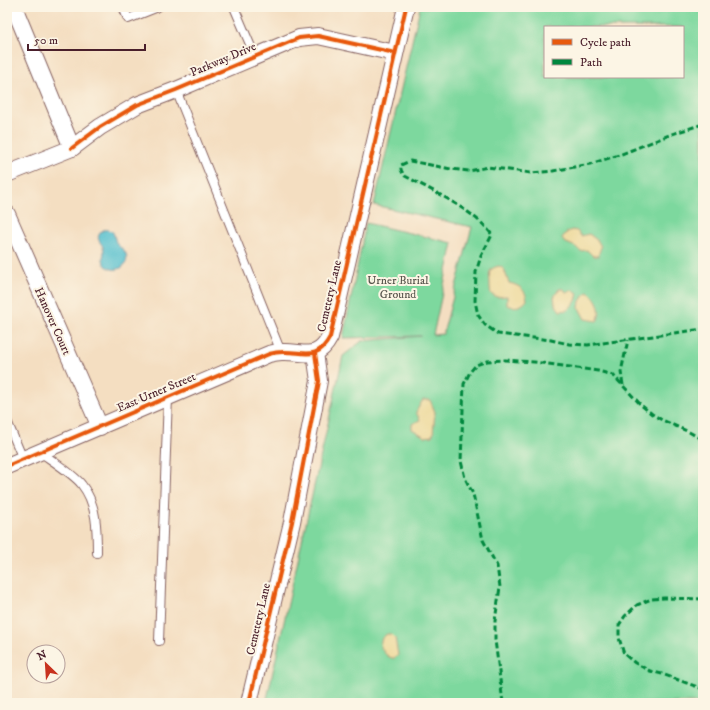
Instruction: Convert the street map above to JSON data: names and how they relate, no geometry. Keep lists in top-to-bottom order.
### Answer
{
  "streets": {
    "street": [
      "Parkway Drive",
      "Cemetery Lane",
      "Hanover Court",
      "East Urner Street"
    ]
  },
  "crossings": [
    ["Parkway Drive", "Cemetery Lane"],
    ["Cemetery Lane", "East Urner Street"],
    ["Hanover Court", "East Urner Street"]
  ],
  "parks": ["Urner Burial Ground"],
  "legend": ["Cycle path", "Path"],
  "scale_bar": "50 m",
  "north": "top left"
}
